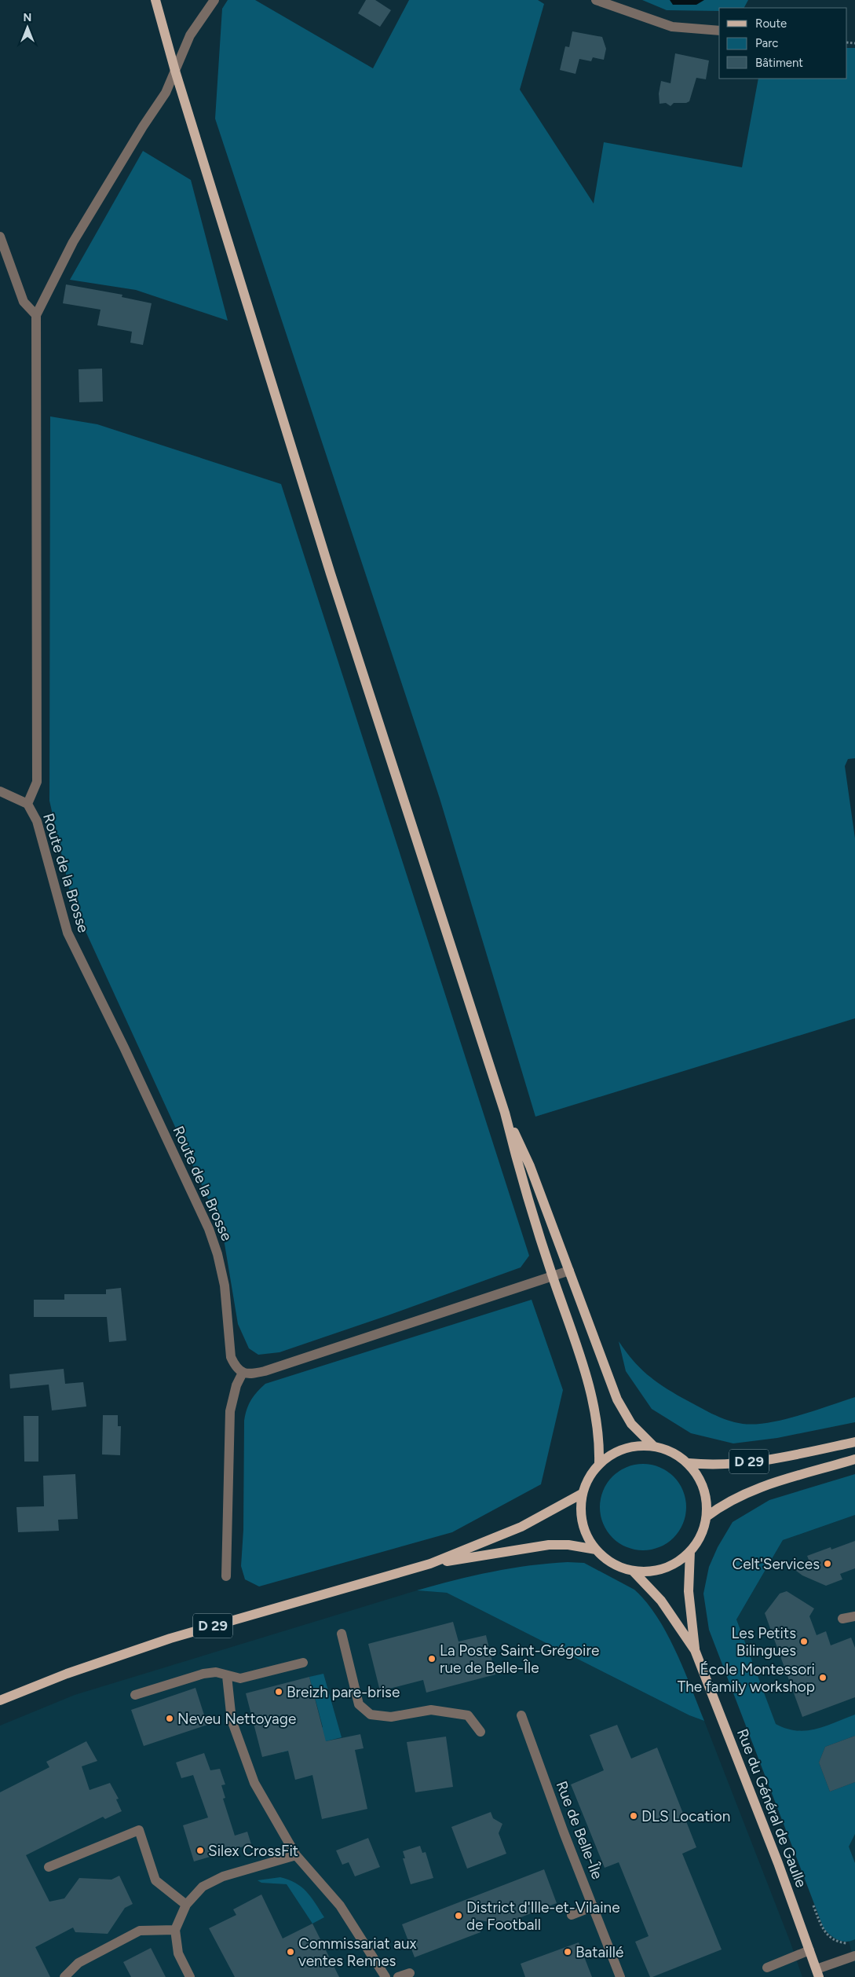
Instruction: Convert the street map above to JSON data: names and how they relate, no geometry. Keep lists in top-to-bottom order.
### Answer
{
  "streets": {
    "main road": ["D 29", "Rue du Général de Gaulle"],
    "street": ["Route de la Brosse", "Rue de Belle-Île"]
  },
  "crossings": [
    ["D 29", "Rue du Général de Gaulle"]
  ],
  "places": [
    "Celt'Services",
    "Les Petits Bilingues",
    "La Poste Saint-Grégoire rue de Belle-Île",
    "École Montessori The family workshop",
    "Breizh pare-brise",
    "Neveu Nettoyage",
    "DLS Location",
    "Silex CrossFit",
    "District d'Ille-et-Vilaine de Football",
    "Commissariat aux ventes Rennes",
    "Bataillé"
  ],
  "legend": ["Route", "Parc", "Bâtiment"],
  "north": "top"
}
